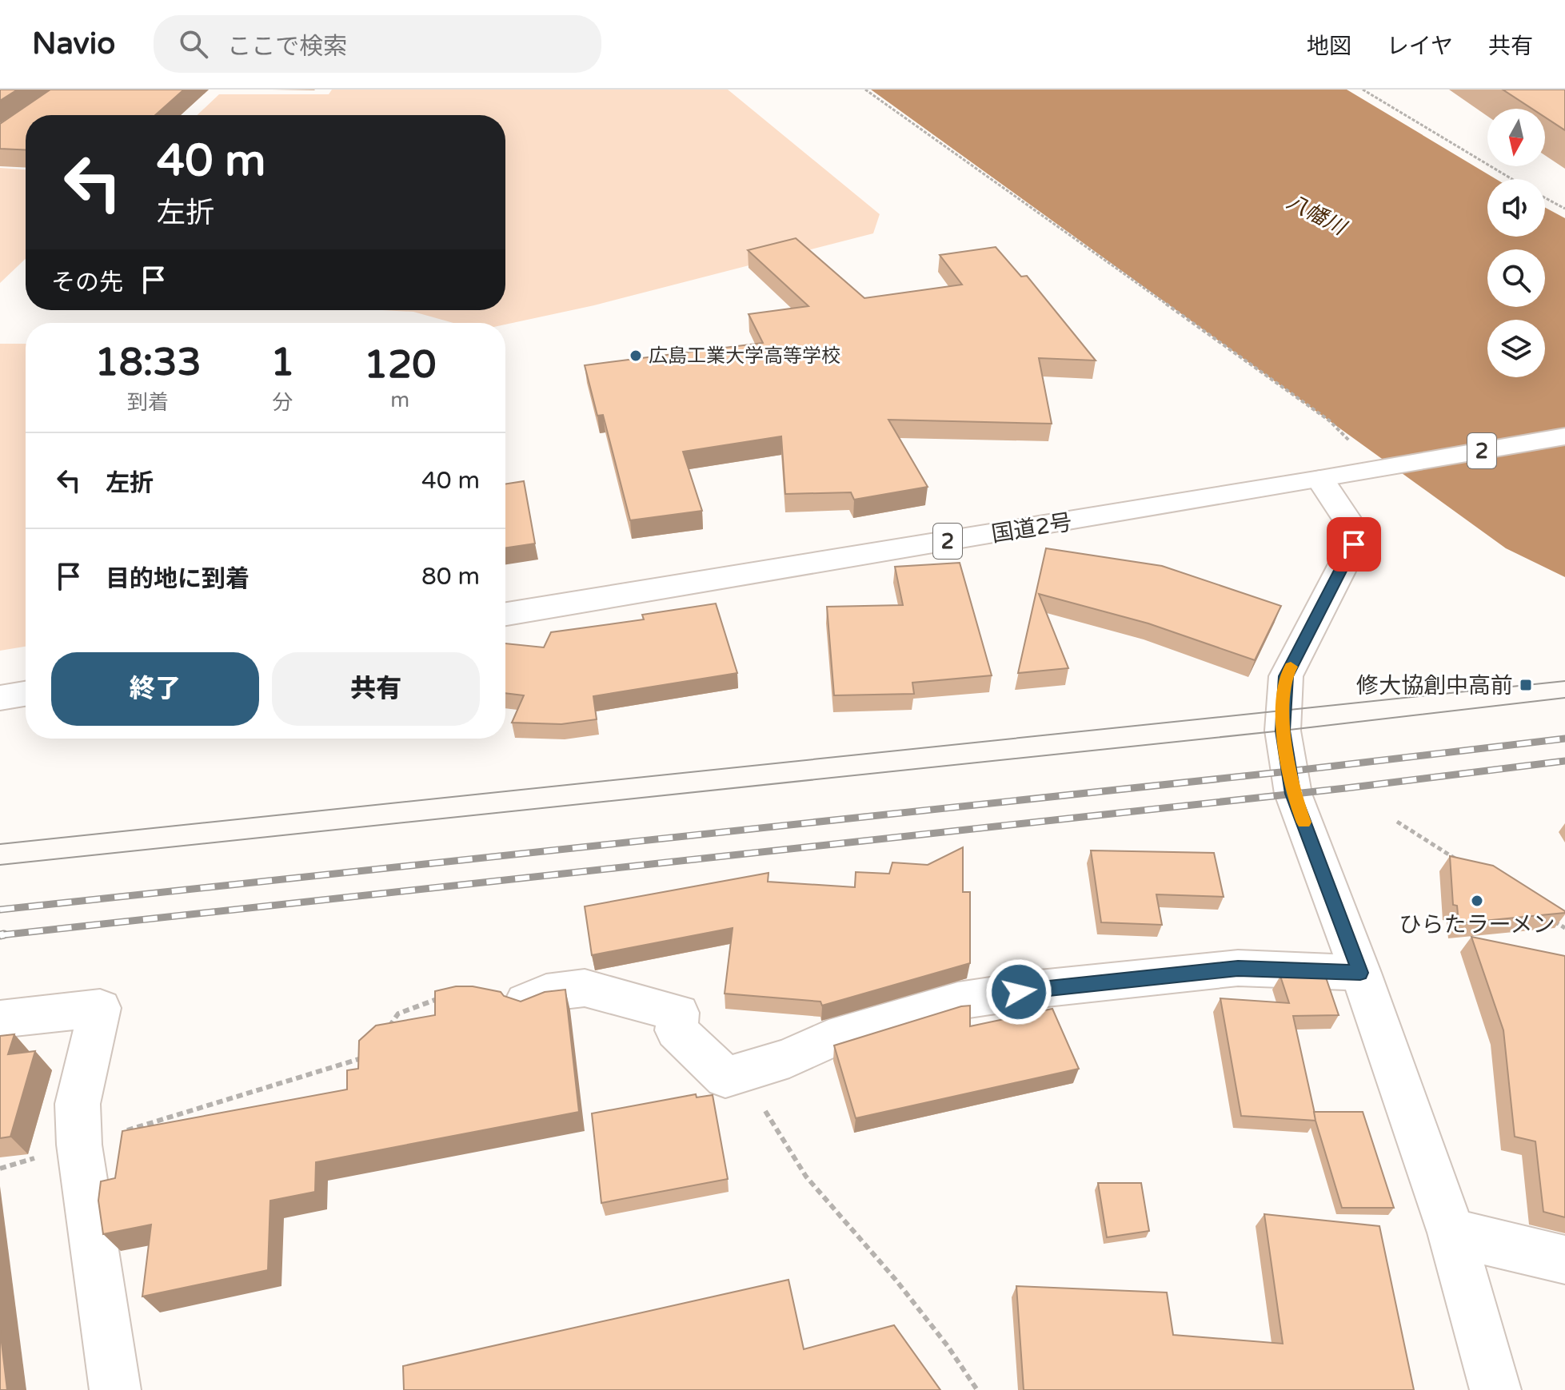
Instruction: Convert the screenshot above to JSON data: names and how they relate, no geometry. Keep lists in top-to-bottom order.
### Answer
{
  "streets": {
    "main road": ["2", "国道2号"]
  },
  "water": ["八幡川"],
  "places": {
    "other": ["広島工業大学高等学校", "ひらたラーメン"],
    "transit": ["修大協創中高前"]
  },
  "north": "bottom",
  "page": {
    "header": "Navio",
    "search": "ここで検索",
    "nav": ["地図", "レイヤ", "共有"],
    "turn": ["40 m", "左折"],
    "then": "その先",
    "eta": [
      "18:33",
      "到着",
      "1",
      "分",
      "120",
      "m"
    ],
    "list": [
      {
        "name": "左折",
        "value": "40 m"
      },
      {
        "name": "目的地に到着",
        "value": "80 m"
      }
    ],
    "buttons": ["終了", "共有"]
  }
}
